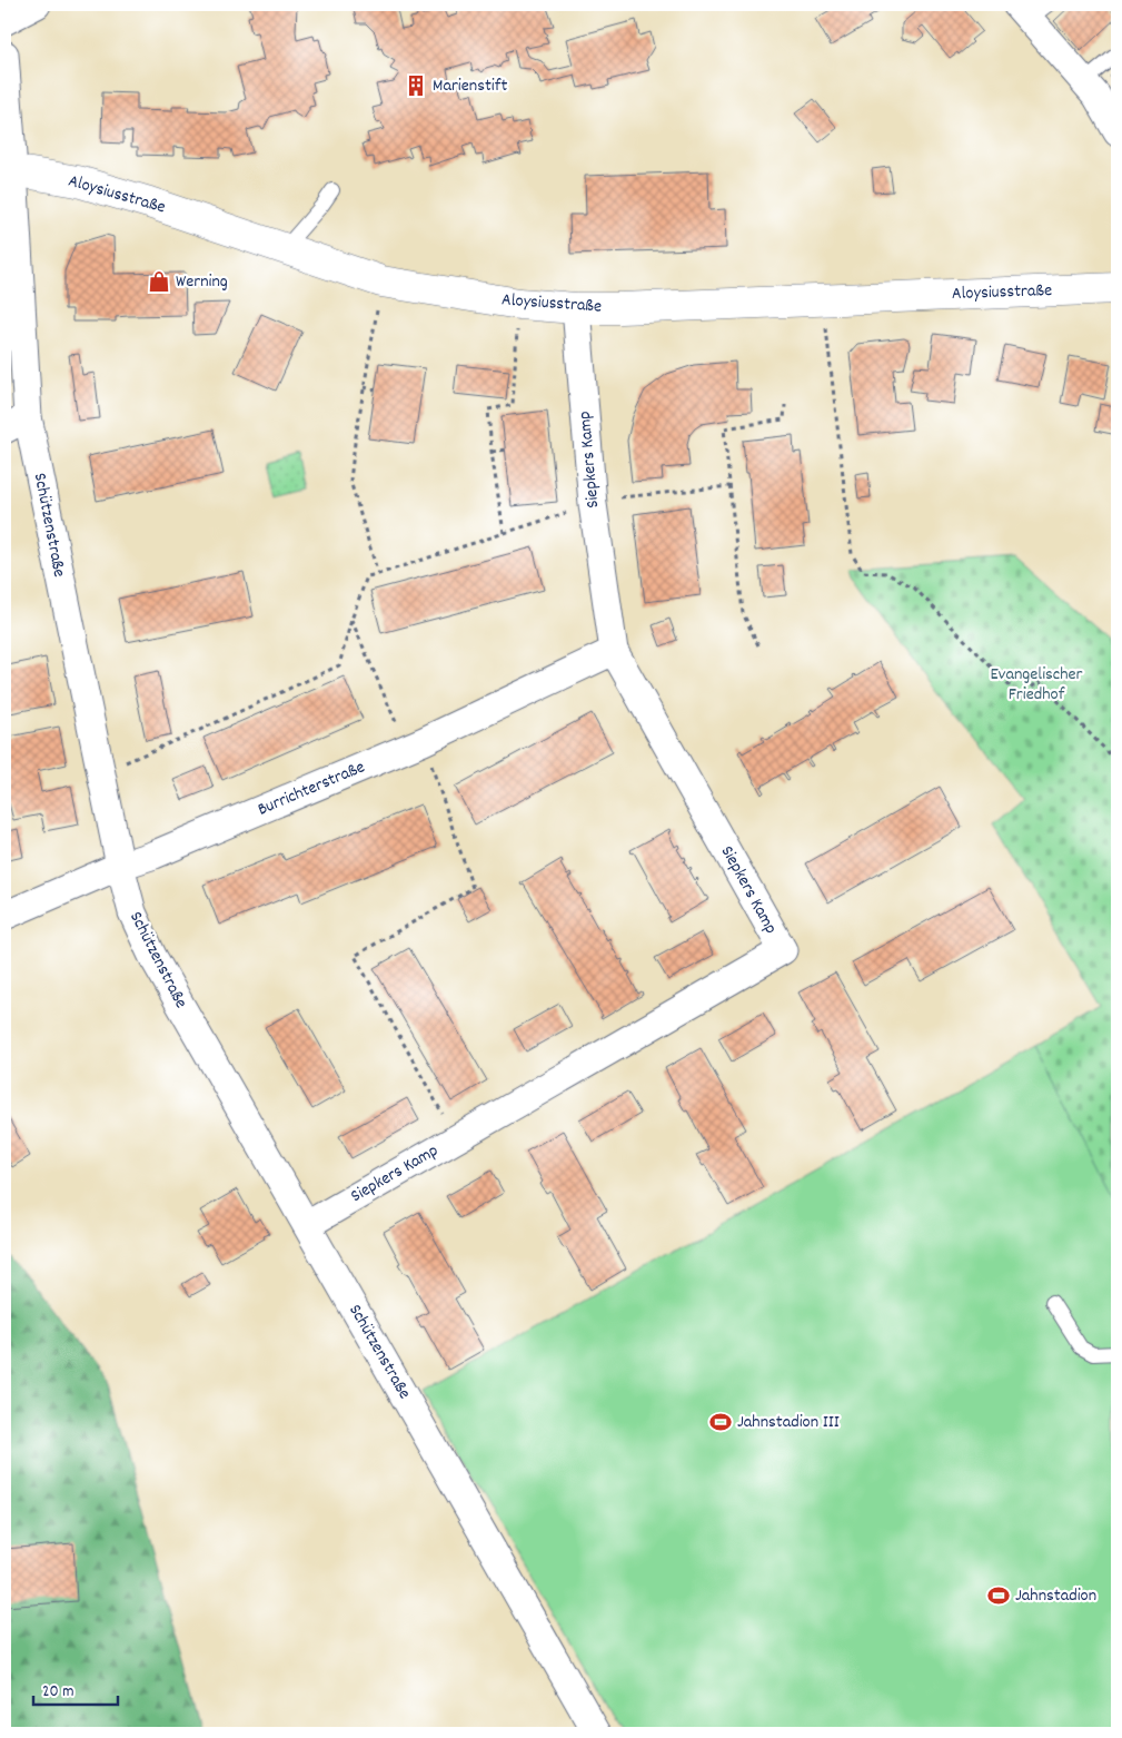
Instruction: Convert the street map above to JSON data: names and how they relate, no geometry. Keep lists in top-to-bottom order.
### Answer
{
  "streets": {
    "street": [
      "Aloysiusstraße",
      "Siepkers Kamp",
      "Schützenstraße",
      "Burrichterstraße"
    ]
  },
  "crossings": [
    ["Aloysiusstraße", "Siepkers Kamp"],
    ["Aloysiusstraße", "Schützenstraße"],
    ["Siepkers Kamp", "Schützenstraße"],
    ["Siepkers Kamp", "Burrichterstraße"],
    ["Schützenstraße", "Burrichterstraße"]
  ],
  "parks": ["Evangelischer Friedhof"],
  "places": {
    "building": ["Marienstift"],
    "shop": ["Werning"],
    "sports": ["Jahnstadion III", "Jahnstadion"]
  },
  "scale_bar": "20 m"
}
